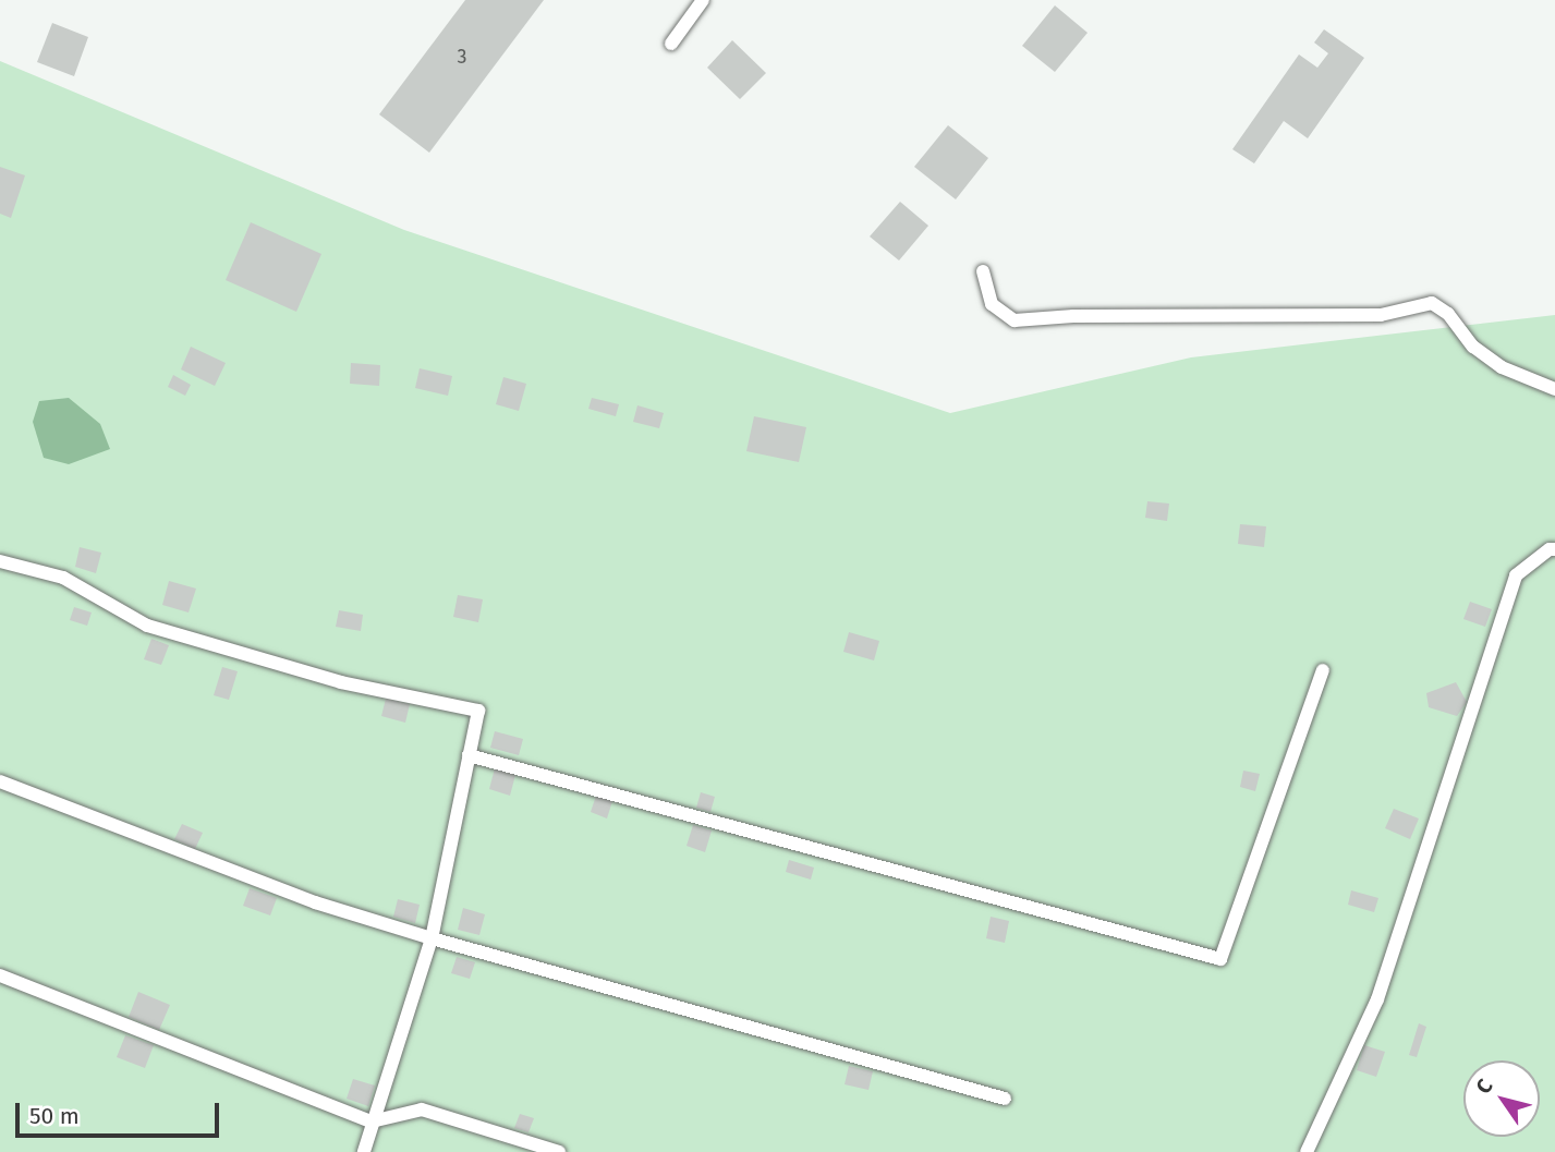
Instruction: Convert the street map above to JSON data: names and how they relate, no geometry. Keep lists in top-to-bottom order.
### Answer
{
  "house_numbers": ["3"],
  "scale_bar": "50 m",
  "north": "top left"
}
